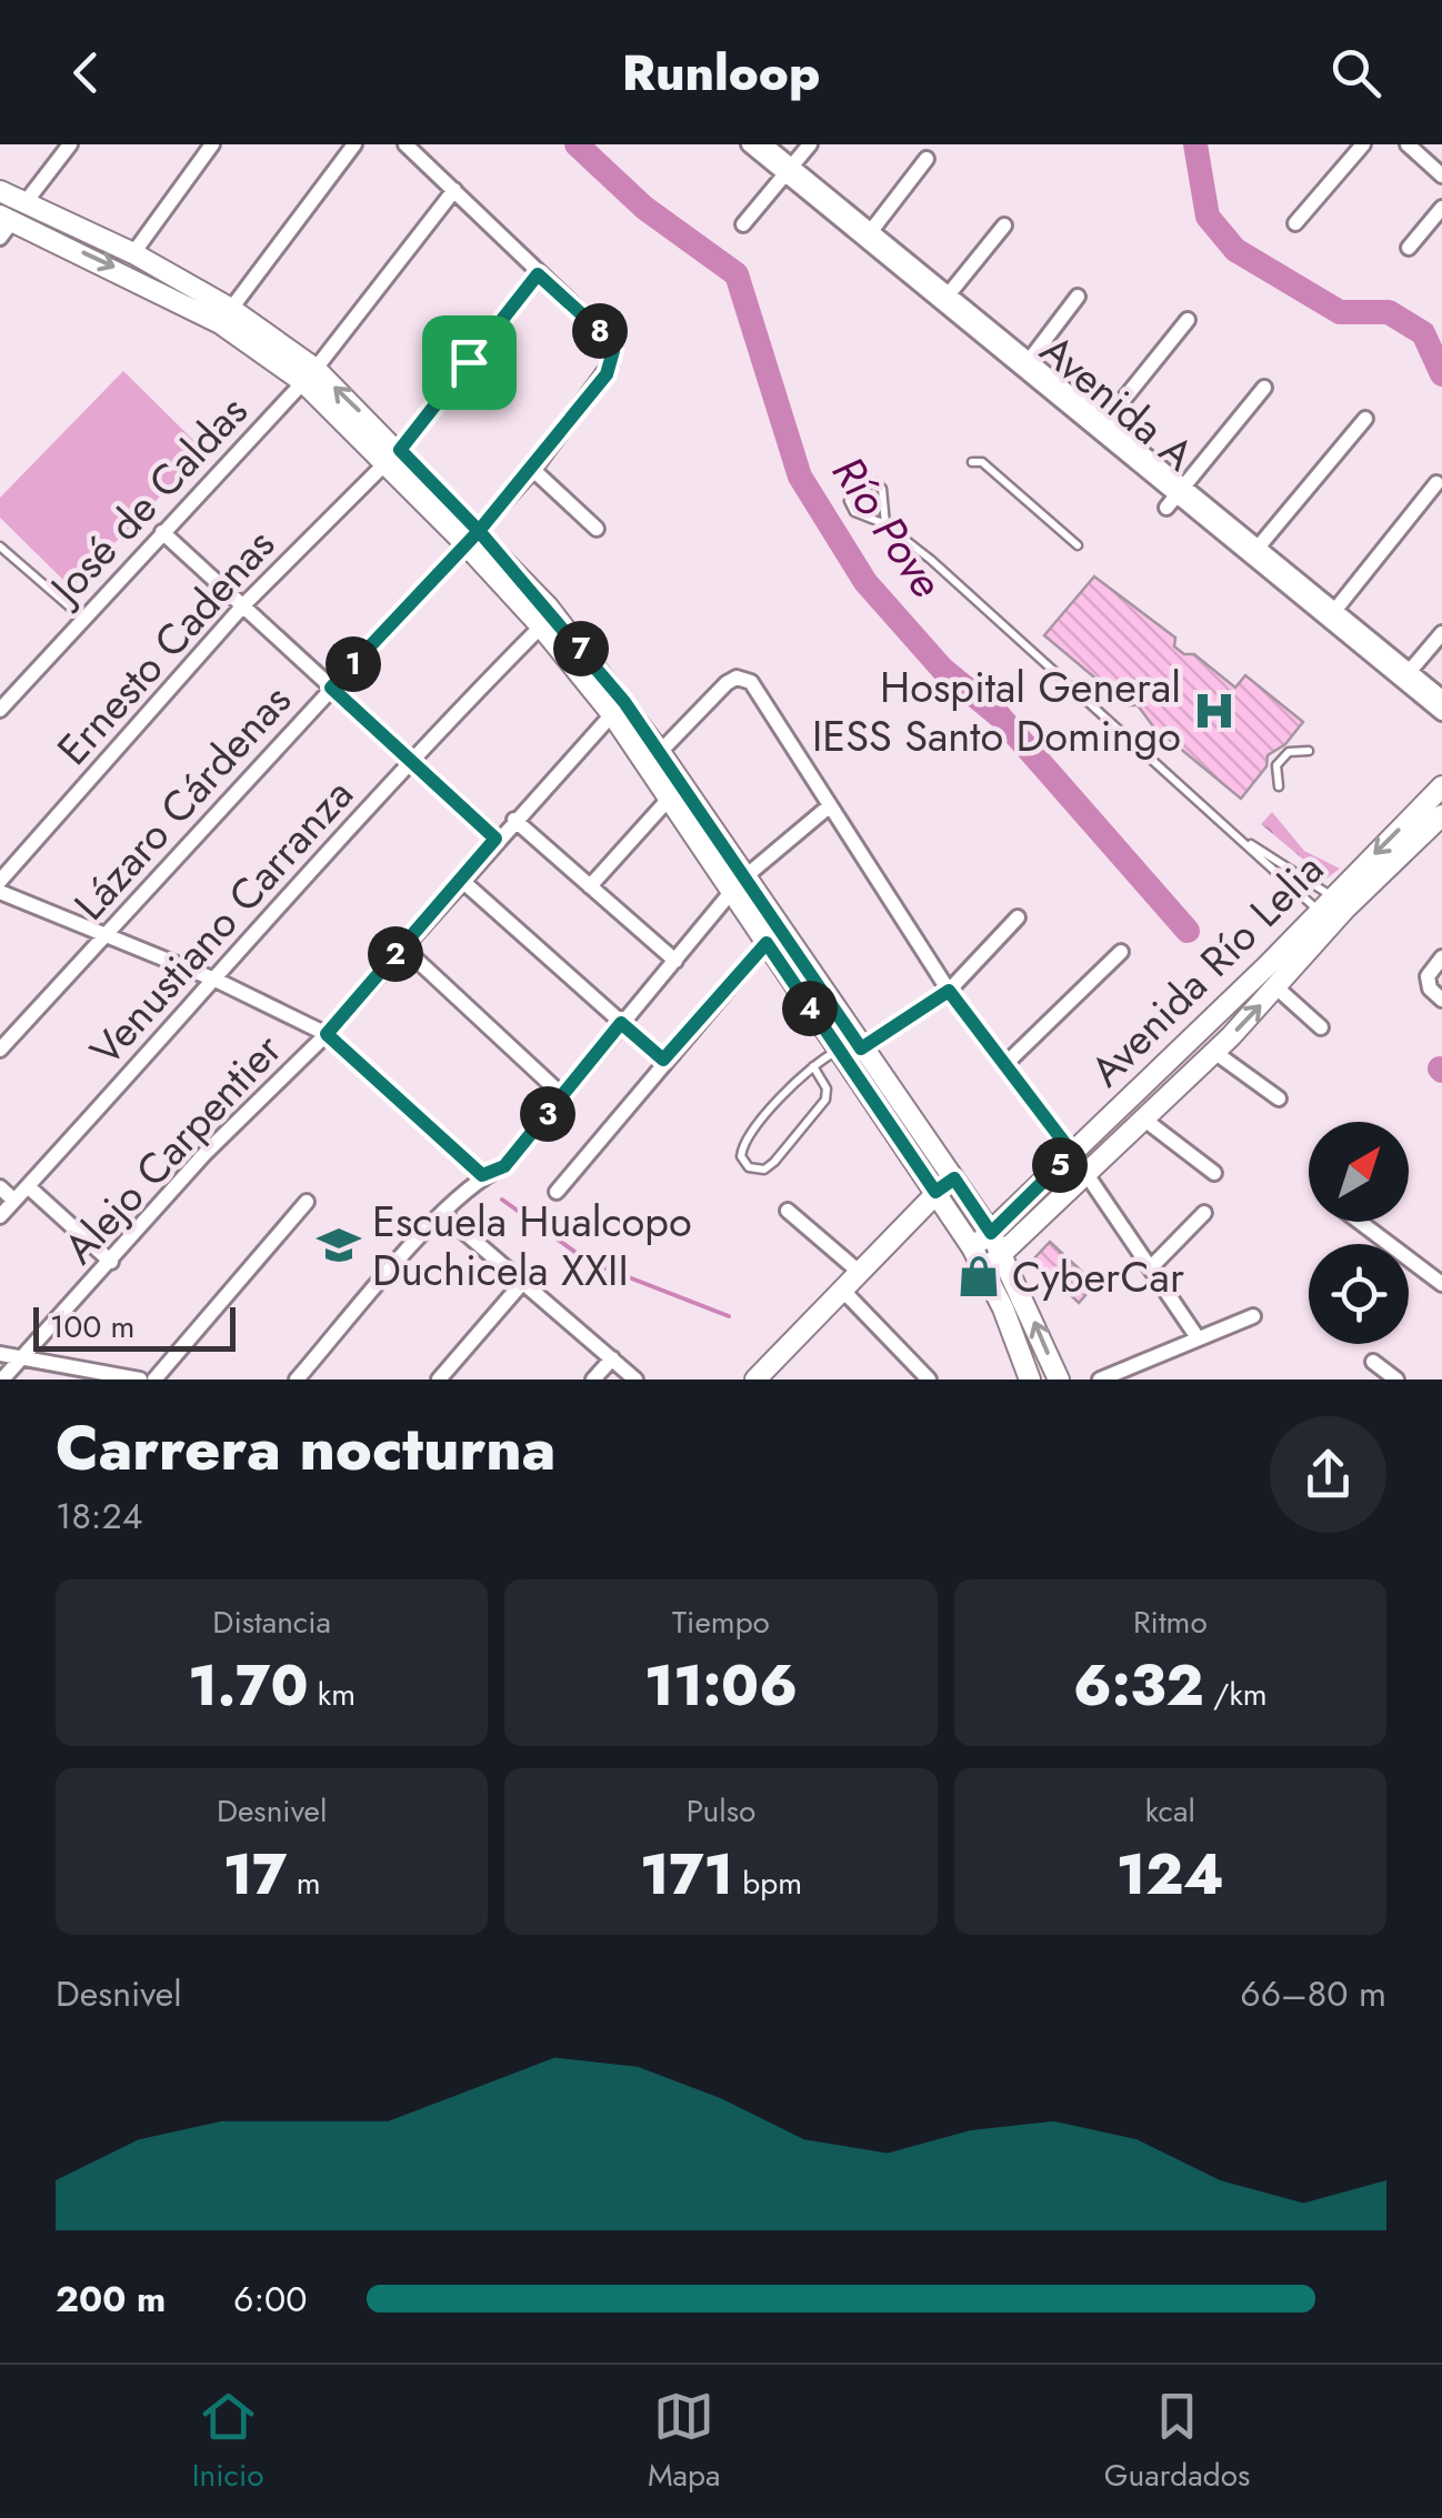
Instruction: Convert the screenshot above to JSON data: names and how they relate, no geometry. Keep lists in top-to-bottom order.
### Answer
{
  "streets": {
    "main road": ["Avenida Río Lelia"],
    "street": [
      "Avenida A",
      "José de Caldas",
      "Ernesto Cadenas",
      "Lázaro Cárdenas",
      "Venustiano Carranza",
      "Alejo Carpentier"
    ]
  },
  "crossings": [
    ["Ernesto Cadenas", "Lázaro Cárdenas"]
  ],
  "water": ["Río Pove"],
  "places": {
    "hospital": ["Hospital General IESS Santo Domingo"],
    "school or university": ["Escuela Hualcopo Duchicela XXII"],
    "shop": ["CyberCar"]
  },
  "scale_bar": "100 m",
  "north": "top right",
  "page": {
    "header": "Runloop",
    "pins": [
      "8",
      "7",
      "1",
      "2",
      "4",
      "3",
      "5"
    ],
    "scale": "100 m",
    "heading": ["Carrera nocturna", "18:24"],
    "stats": [
      ["Distancia", "1.70 km"],
      ["Tiempo", "11:06"],
      ["Ritmo", "6:32 /km"],
      ["Desnivel", "17 m"],
      ["Pulso", "171 bpm"],
      ["kcal", "124"]
    ],
    "chart": ["Desnivel", "66–80 m"],
    "list": [
      {
        "name": "200 m",
        "note": "6:00"
      }
    ],
    "tabs": ["Inicio", "Mapa", "Guardados"]
  }
}
